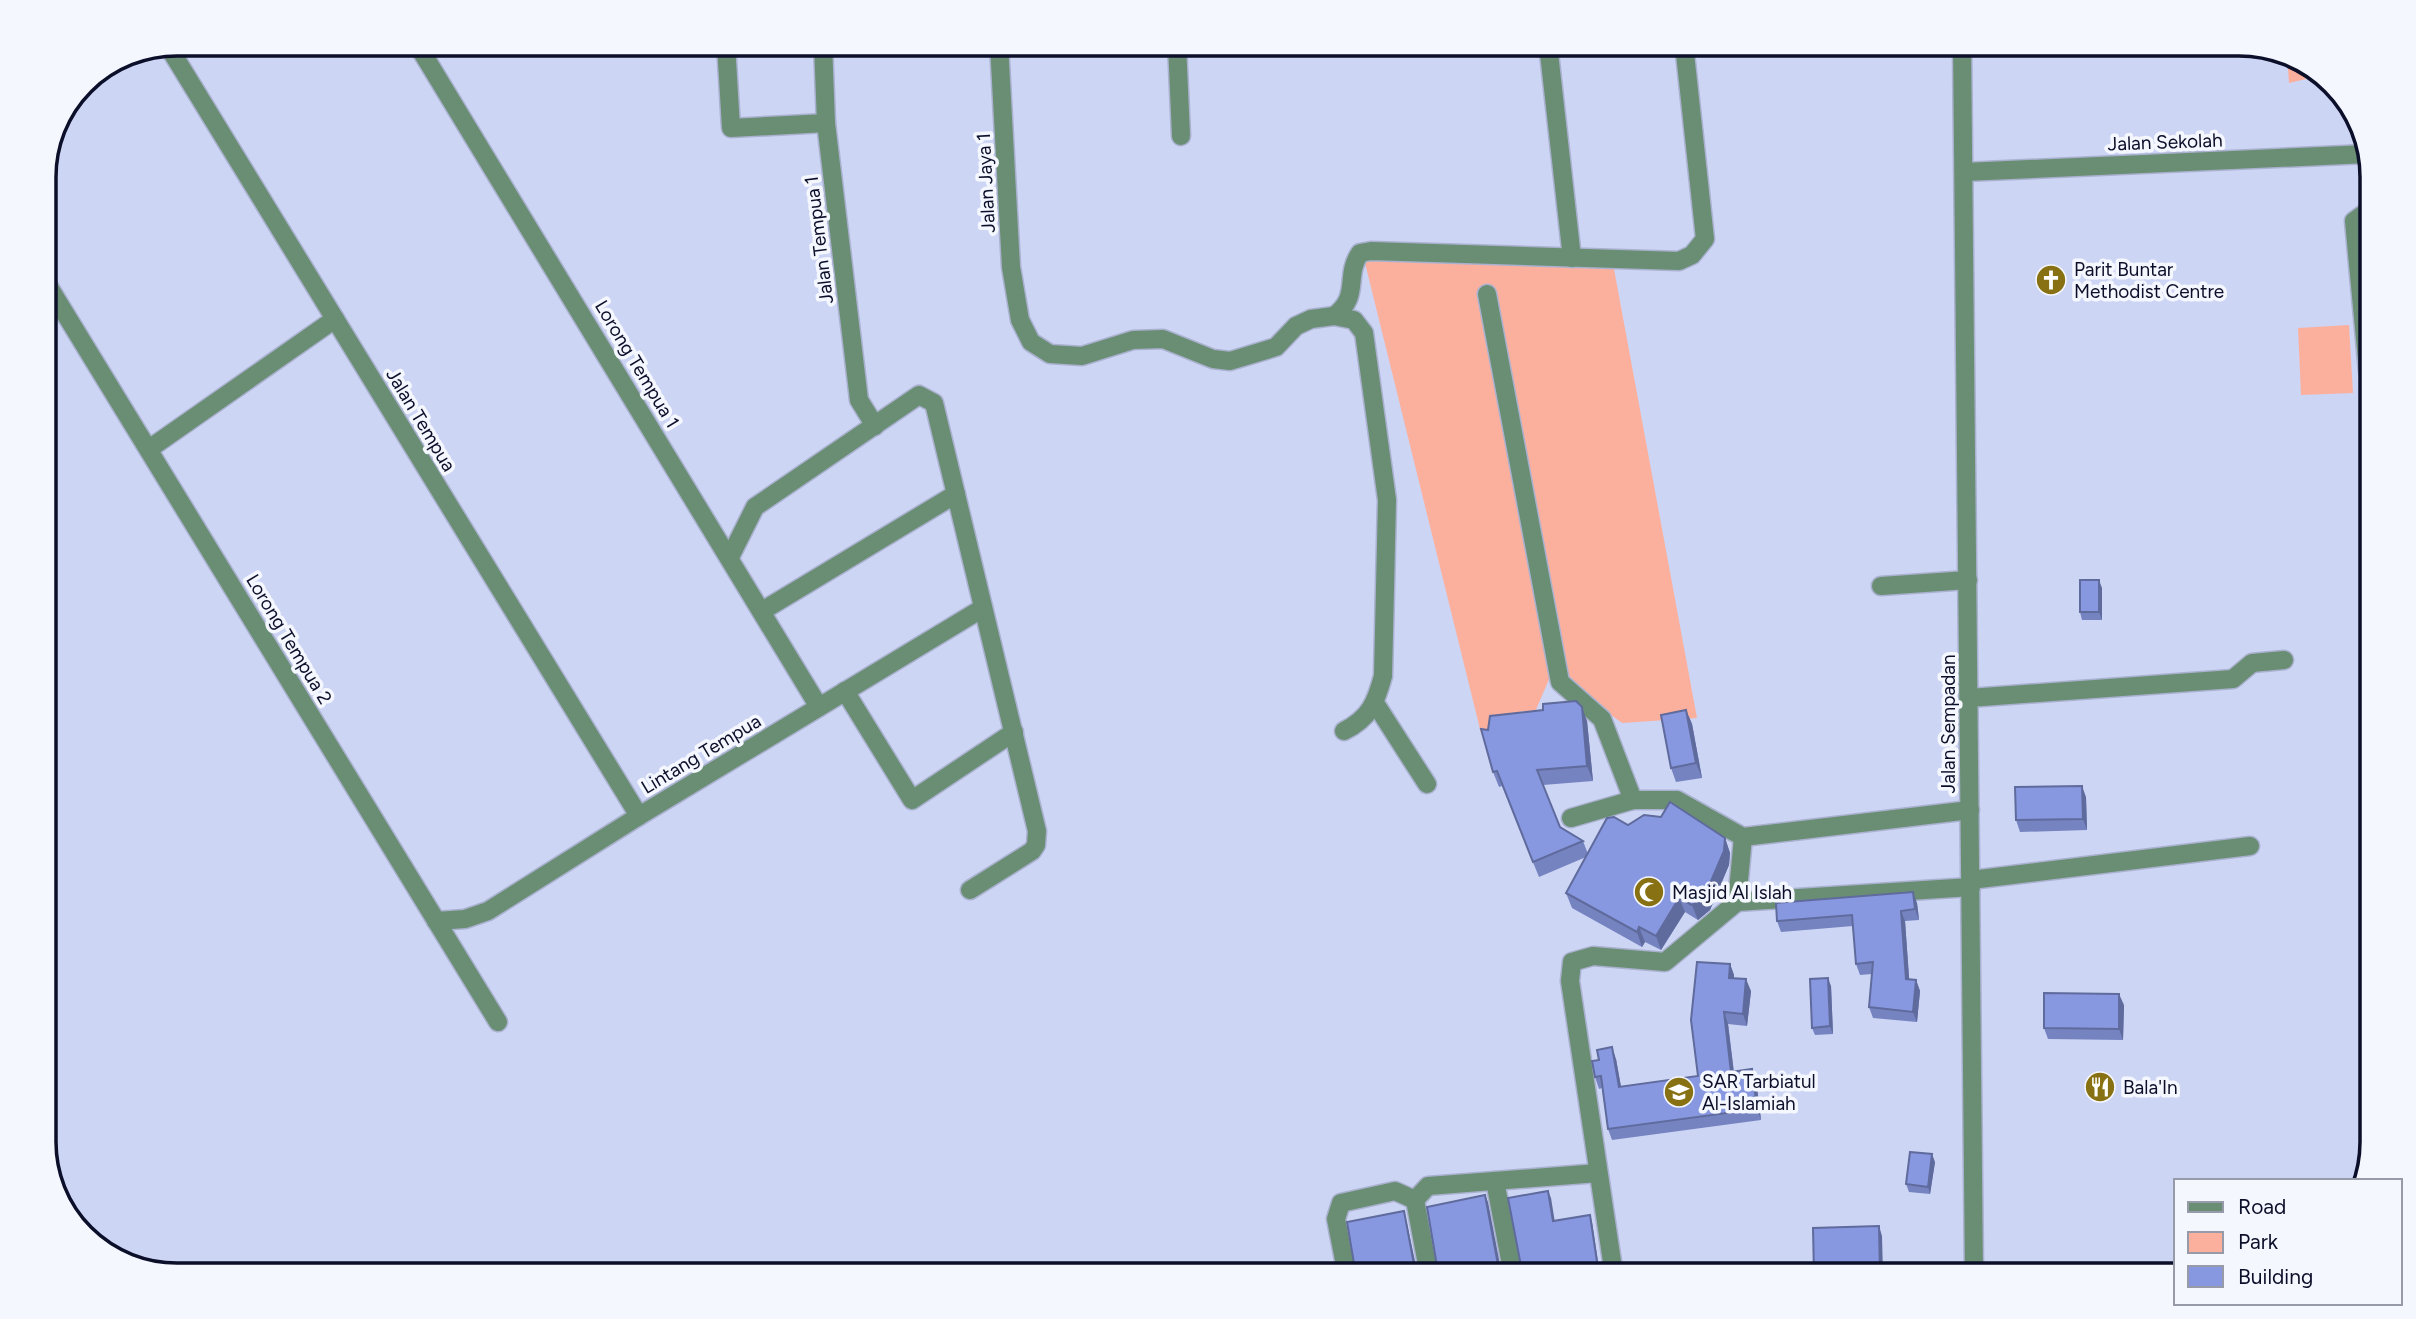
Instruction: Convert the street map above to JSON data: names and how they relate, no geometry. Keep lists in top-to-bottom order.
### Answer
{
  "streets": {
    "street": [
      "Jalan Sekolah",
      "Jalan Jaya 1",
      "Jalan Tempua 1",
      "Lorong Tempua 1",
      "Jalan Tempua",
      "Lorong Tempua 2",
      "Jalan Sempadan",
      "Lintang Tempua"
    ]
  },
  "crossings": [
    ["Jalan Sekolah", "Jalan Sempadan"],
    ["Lorong Tempua 1", "Lintang Tempua"],
    ["Jalan Tempua", "Lintang Tempua"],
    ["Lorong Tempua 2", "Lintang Tempua"]
  ],
  "places": {
    "church": ["Parit Buntar Methodist Centre"],
    "mosque": ["Masjid Al Islah"],
    "restaurant": ["Bala'In"],
    "school or university": ["SAR Tarbiatul Al-Islamiah"]
  },
  "legend": ["Road", "Park", "Building"]
}
